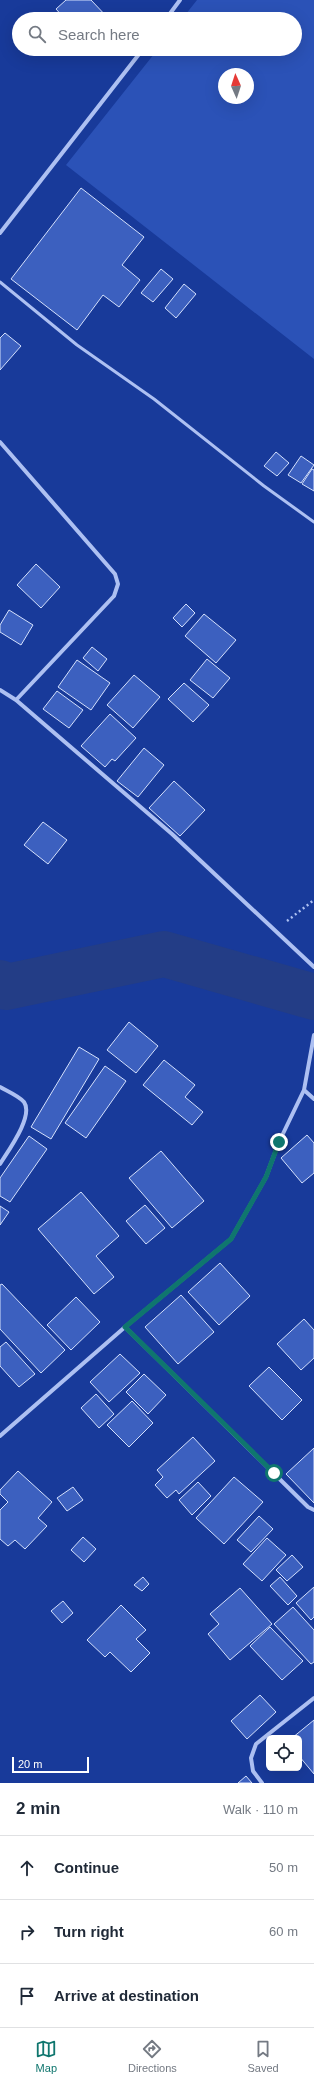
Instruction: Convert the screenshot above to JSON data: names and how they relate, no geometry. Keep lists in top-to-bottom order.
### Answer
{
  "scale_bar": "20 m",
  "north": "top",
  "page": {
    "search": "Search here",
    "scale": "20 m",
    "heading": ["2 min", "Walk · 110 m"],
    "list": [
      ["Continue", "50 m"],
      ["Turn right", "60 m"],
      "Arrive at destination"
    ],
    "nav": ["Map", "Directions", "Saved"]
  }
}
